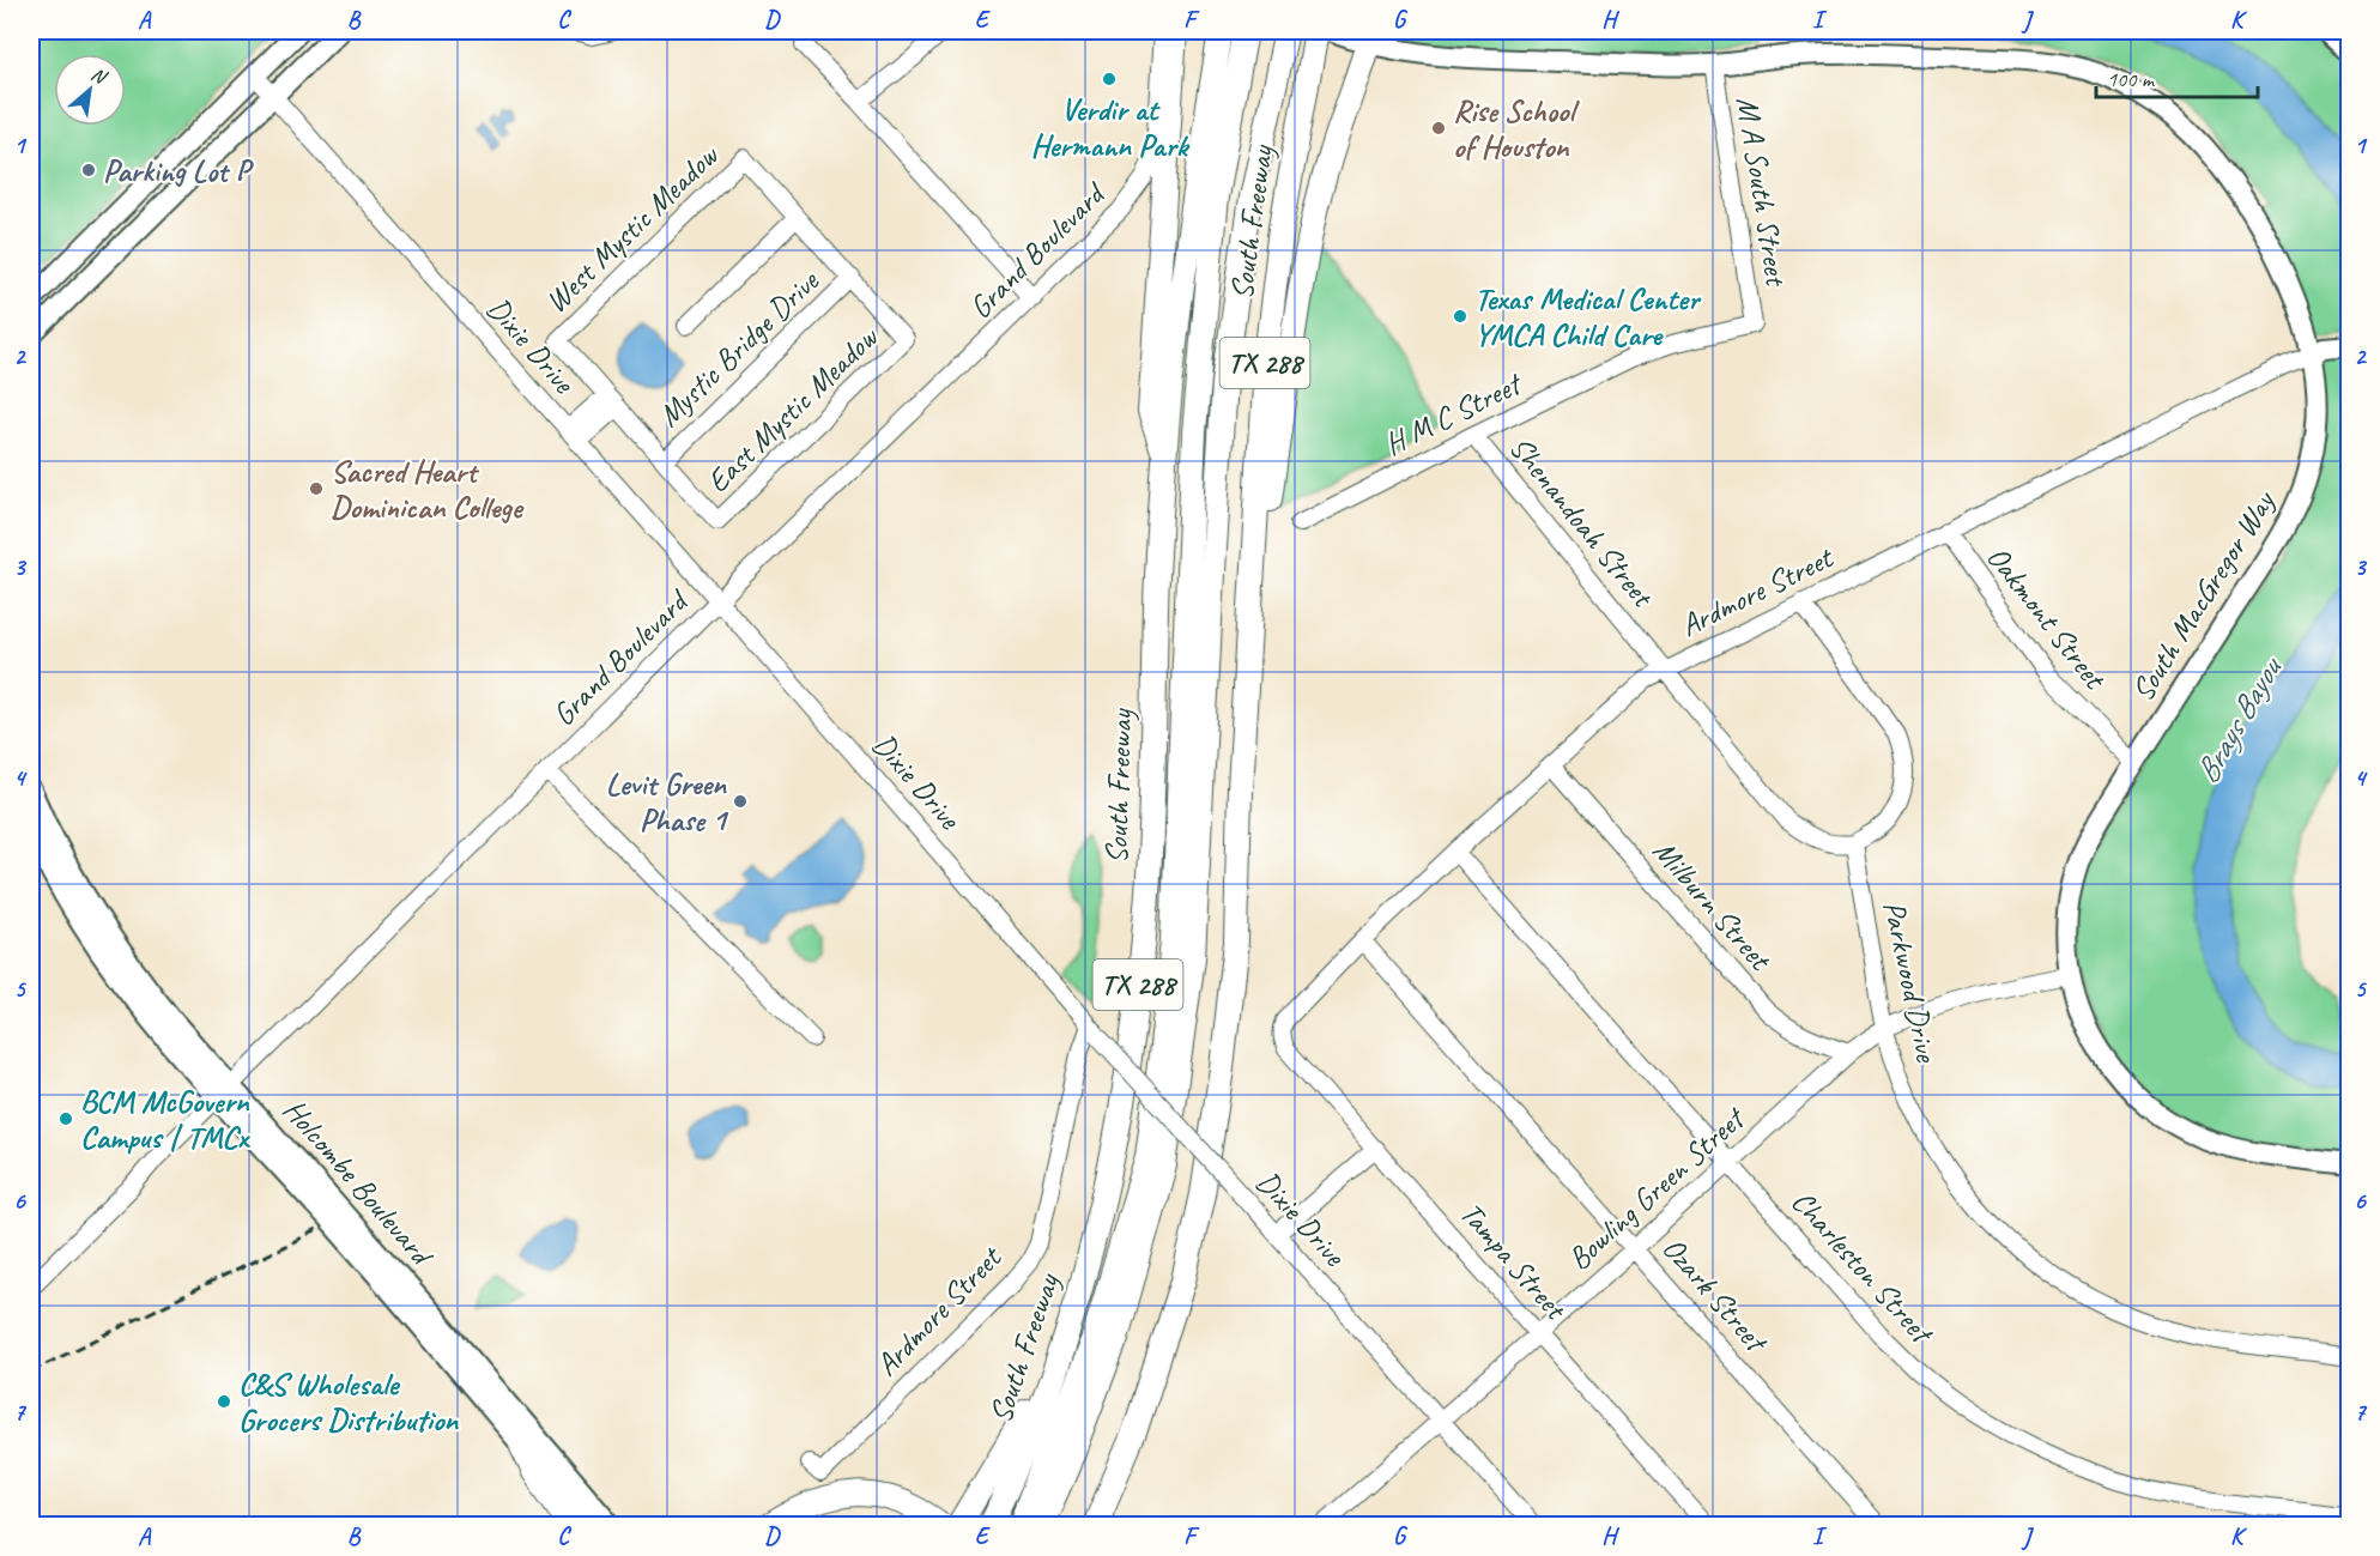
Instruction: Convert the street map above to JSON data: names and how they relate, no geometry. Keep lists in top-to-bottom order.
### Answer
{
  "streets": {
    "highway": ["South Freeway", "TX 288"],
    "main road": ["Ardmore Street", "South MacGregor Way", "Holcombe Boulevard"],
    "street": [
      "M A South Street",
      "West Mystic Meadow",
      "Grand Boulevard",
      "Dixie Drive",
      "Mystic Bridge Drive",
      "East Mystic Meadow",
      "H M C Street",
      "Shenandoah Street",
      "Oakmont Street",
      "Milburn Street",
      "Parkwood Drive",
      "Bowling Green Street",
      "Tampa Street",
      "Charleston Street",
      "Ozark Street"
    ]
  },
  "crossings": [
    ["M A South Street", "H M C Street"],
    ["M A South Street", "South MacGregor Way"],
    ["South Freeway", "South MacGregor Way"],
    ["Grand Boulevard", "Dixie Drive"],
    ["Grand Boulevard", "Holcombe Boulevard"],
    ["Dixie Drive", "Ardmore Street"],
    ["Dixie Drive", "Bowling Green Street"],
    ["Mystic Bridge Drive", "East Mystic Meadow"],
    ["H M C Street", "Shenandoah Street"],
    ["Shenandoah Street", "Ardmore Street"],
    ["Shenandoah Street", "Parkwood Drive"],
    ["Ardmore Street", "South MacGregor Way"],
    ["Ardmore Street", "Oakmont Street"],
    ["Ardmore Street", "Milburn Street"],
    ["Ardmore Street", "Tampa Street"],
    ["Ardmore Street", "Charleston Street"],
    ["Ardmore Street", "Ozark Street"],
    ["South MacGregor Way", "Oakmont Street"],
    ["South MacGregor Way", "Bowling Green Street"],
    ["Milburn Street", "Bowling Green Street"],
    ["Parkwood Drive", "Bowling Green Street"],
    ["Bowling Green Street", "Tampa Street"],
    ["Bowling Green Street", "Charleston Street"],
    ["Bowling Green Street", "Ozark Street"]
  ],
  "water": ["Brays Bayou"],
  "places": [
    "Verdir at Hermann Park",
    "Rise School of Houston",
    "Parking Lot P",
    "Texas Medical Center YMCA Child Care",
    "Sacred Heart Dominican College",
    "Levit Green Phase 1",
    "BCM McGovern Campus | TMCx",
    "C&S Wholesale Grocers Distribution"
  ],
  "scale_bar": "100 m",
  "north": "top right",
  "grid": {
    "columns": [
      "A",
      "B",
      "C",
      "D",
      "E",
      "F",
      "G",
      "H",
      "I",
      "J",
      "K"
    ],
    "rows": [
      "1",
      "2",
      "3",
      "4",
      "5",
      "6",
      "7"
    ]
  }
}
